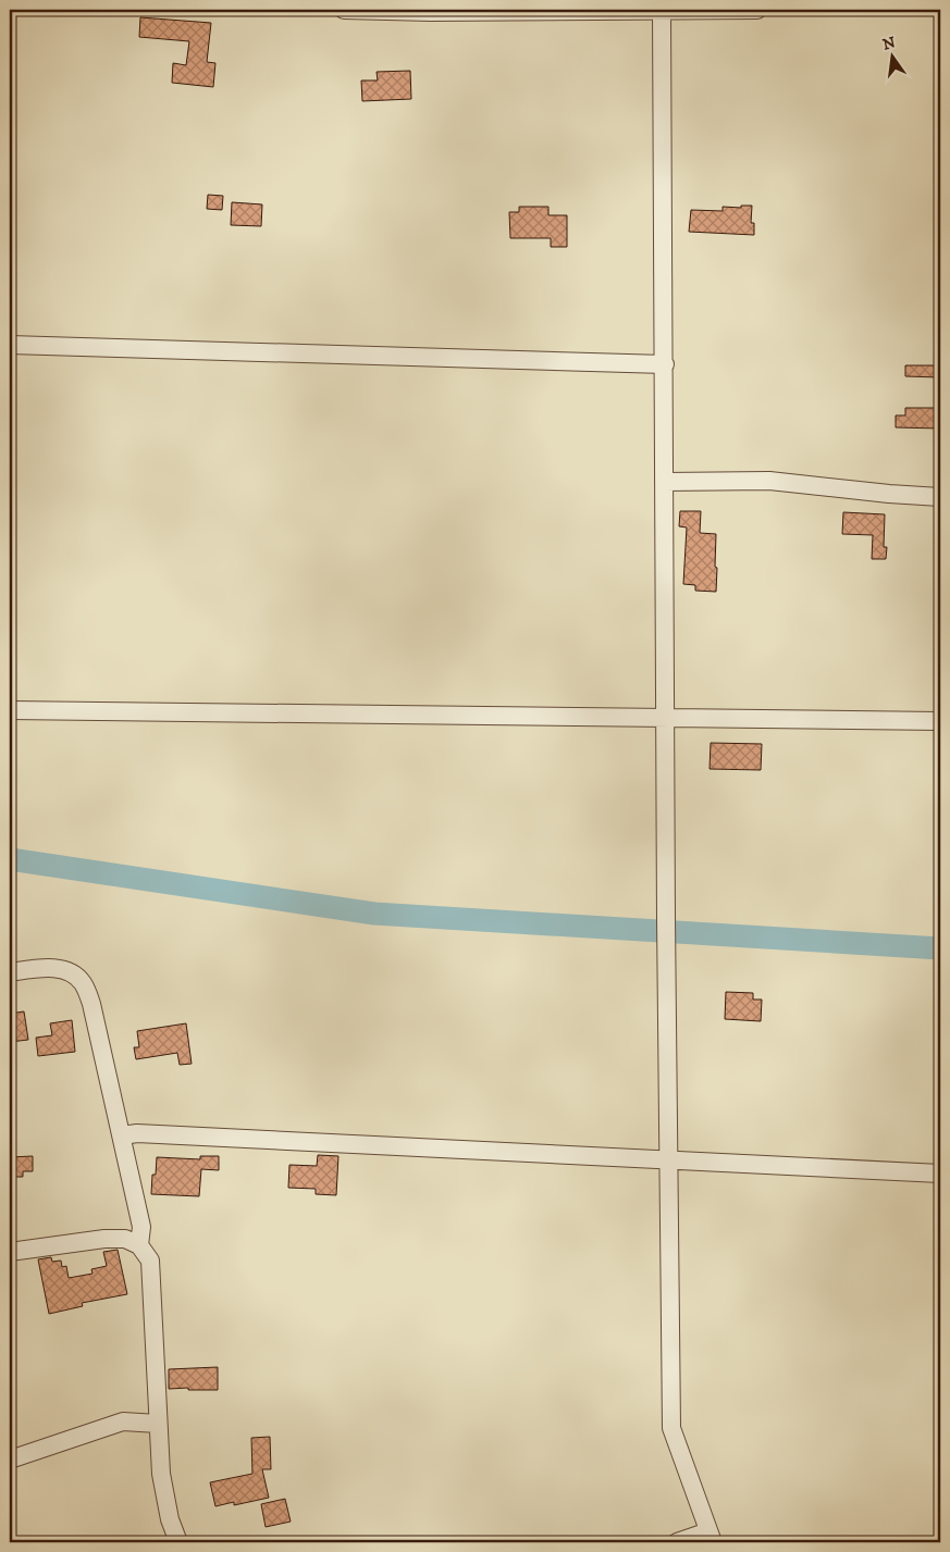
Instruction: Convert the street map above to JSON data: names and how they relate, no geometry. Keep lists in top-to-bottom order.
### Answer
{
  "north": "top"
}
